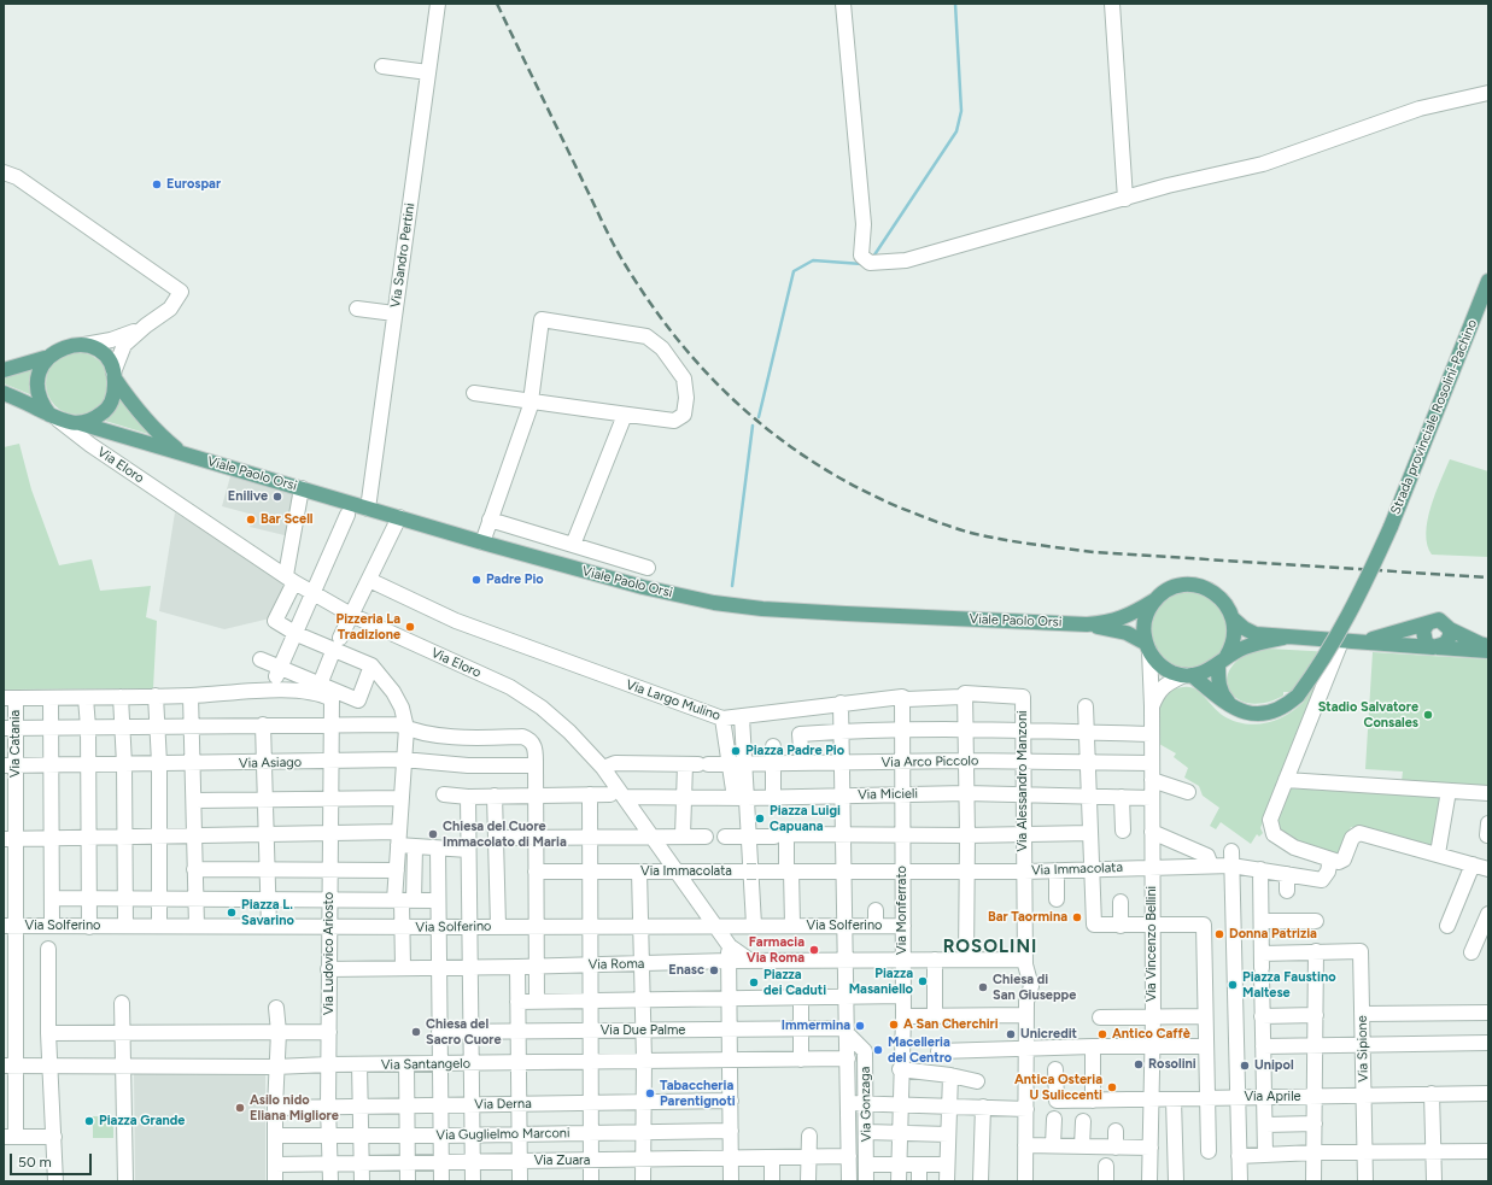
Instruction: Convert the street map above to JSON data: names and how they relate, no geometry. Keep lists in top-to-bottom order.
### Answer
{
  "streets": {
    "main road": ["Strada provinciale Rosolini-Pachino", "Viale Paolo Orsi"],
    "street": [
      "Via Sandro Pertini",
      "Via Eloro",
      "Via Largo Mulino",
      "Via Catania",
      "Via Arco Piccolo",
      "Via Asiago",
      "Via Alessandro Manzoni",
      "Via Micieli",
      "Via Immacolata",
      "Via Monferrato",
      "Via Solferino",
      "Via Vincenzo Bellini",
      "Via Ludovico Ariosto",
      "Via Roma",
      "Via Due Palme",
      "Via Sipione",
      "Via Santangelo",
      "Via Aprile",
      "Via Derna",
      "Via Gonzaga",
      "Via Guglielmo Marconi",
      "Via Zuara"
    ]
  },
  "crossings": [
    ["Via Sandro Pertini", "Via Eloro"],
    ["Via Sandro Pertini", "Viale Paolo Orsi"],
    ["Via Eloro", "Viale Paolo Orsi"],
    ["Via Eloro", "Via Arco Piccolo"],
    ["Via Eloro", "Via Micieli"],
    ["Via Eloro", "Via Immacolata"],
    ["Via Eloro", "Via Solferino"],
    ["Via Eloro", "Via Roma"],
    ["Via Eloro", "Via Gonzaga"],
    ["Via Largo Mulino", "Via Alessandro Manzoni"],
    ["Via Largo Mulino", "Via Monferrato"],
    ["Via Largo Mulino", "Via Gonzaga"],
    ["Via Catania", "Via Asiago"],
    ["Via Catania", "Via Solferino"],
    ["Via Catania", "Via Santangelo"],
    ["Via Arco Piccolo", "Via Alessandro Manzoni"],
    ["Via Arco Piccolo", "Via Monferrato"],
    ["Via Arco Piccolo", "Via Vincenzo Bellini"],
    ["Via Arco Piccolo", "Via Gonzaga"],
    ["Via Asiago", "Via Ludovico Ariosto"],
    ["Via Alessandro Manzoni", "Via Micieli"],
    ["Via Alessandro Manzoni", "Via Immacolata"],
    ["Via Micieli", "Via Monferrato"],
    ["Via Micieli", "Via Vincenzo Bellini"],
    ["Via Micieli", "Via Gonzaga"],
    ["Via Immacolata", "Via Monferrato"],
    ["Via Immacolata", "Via Vincenzo Bellini"],
    ["Via Immacolata", "Via Gonzaga"],
    ["Via Monferrato", "Via Solferino"],
    ["Via Solferino", "Via Ludovico Ariosto"],
    ["Via Solferino", "Via Gonzaga"],
    ["Via Vincenzo Bellini", "Via Aprile"],
    ["Via Ludovico Ariosto", "Via Roma"],
    ["Via Ludovico Ariosto", "Via Santangelo"],
    ["Via Ludovico Ariosto", "Via Derna"],
    ["Via Ludovico Ariosto", "Via Guglielmo Marconi"],
    ["Via Ludovico Ariosto", "Via Zuara"],
    ["Via Due Palme", "Via Gonzaga"],
    ["Via Sipione", "Via Aprile"],
    ["Via Santangelo", "Via Gonzaga"],
    ["Via Gonzaga", "Via Zuara"]
  ],
  "districts": ["ROSOLINI"],
  "places": [
    "Eurospar",
    "Enilive",
    "Bar Scell",
    "Padre Pio",
    "Pizzeria La Tradizione",
    "Stadio Salvatore Consales",
    "Piazza Padre Pio",
    "Piazza Luigi Capuana",
    "Chiesa del Cuore Immacolato di Maria",
    "Piazza L. Savarino",
    "Bar Taormina",
    "Donna Patrizia",
    "Farmacia Via Roma",
    "Enasc",
    "Piazza Masaniello",
    "Piazza dei Caduti",
    "Piazza Faustino Maltese",
    "Chiesa di San Giuseppe",
    "A San Cherchiri",
    "Immermina",
    "Chiesa del Sacro Cuore",
    "Unicredit",
    "Antico Caffè",
    "Macelleria del Centro",
    "Rosolini",
    "Unipol",
    "Antica Osteria U Suliccenti",
    "Tabaccheria Parentignoti",
    "Asilo nido Eliana Migliore",
    "Piazza Grande"
  ],
  "scale_bar": "50 m"
}
